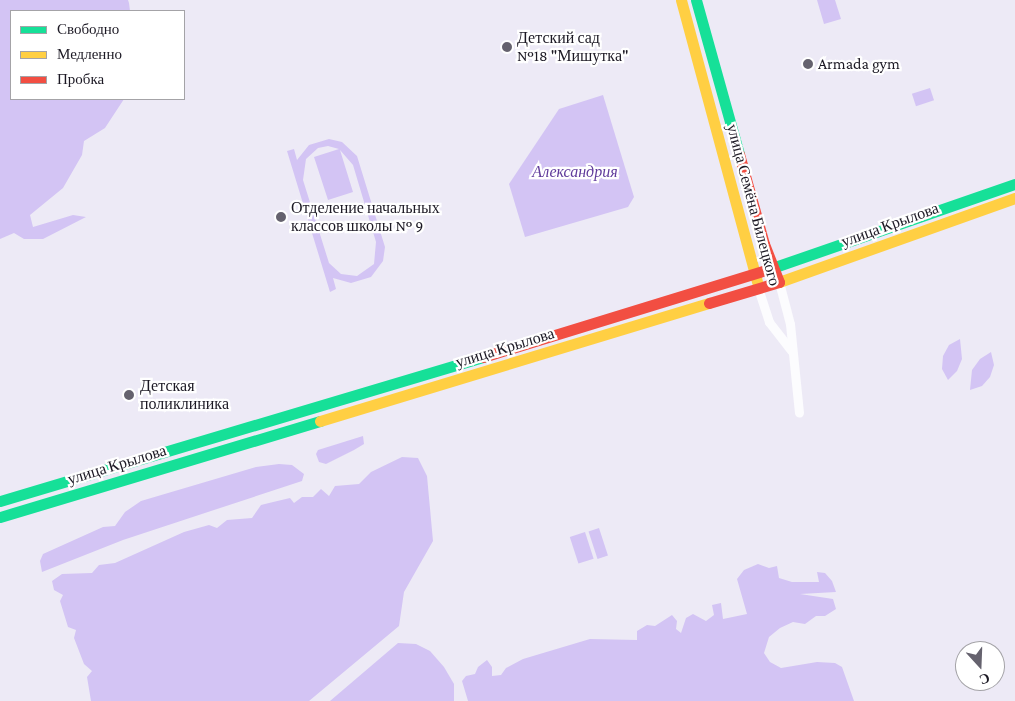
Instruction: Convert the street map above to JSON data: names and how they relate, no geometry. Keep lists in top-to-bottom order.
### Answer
{
  "streets": {
    "main road": ["улица Семёна Билецкого", "улица Крылова"]
  },
  "crossings": [
    ["улица Семёна Билецкого", "улица Крылова"]
  ],
  "parks": ["Александрия"],
  "places": [
    "Детский сад №18 \"Мишутка\"",
    "Armada gym",
    "Отделение начальных классов школы № 9",
    "Детская поликлиника"
  ],
  "legend": ["Свободно", "Медленно", "Пробка"],
  "north": "bottom"
}
